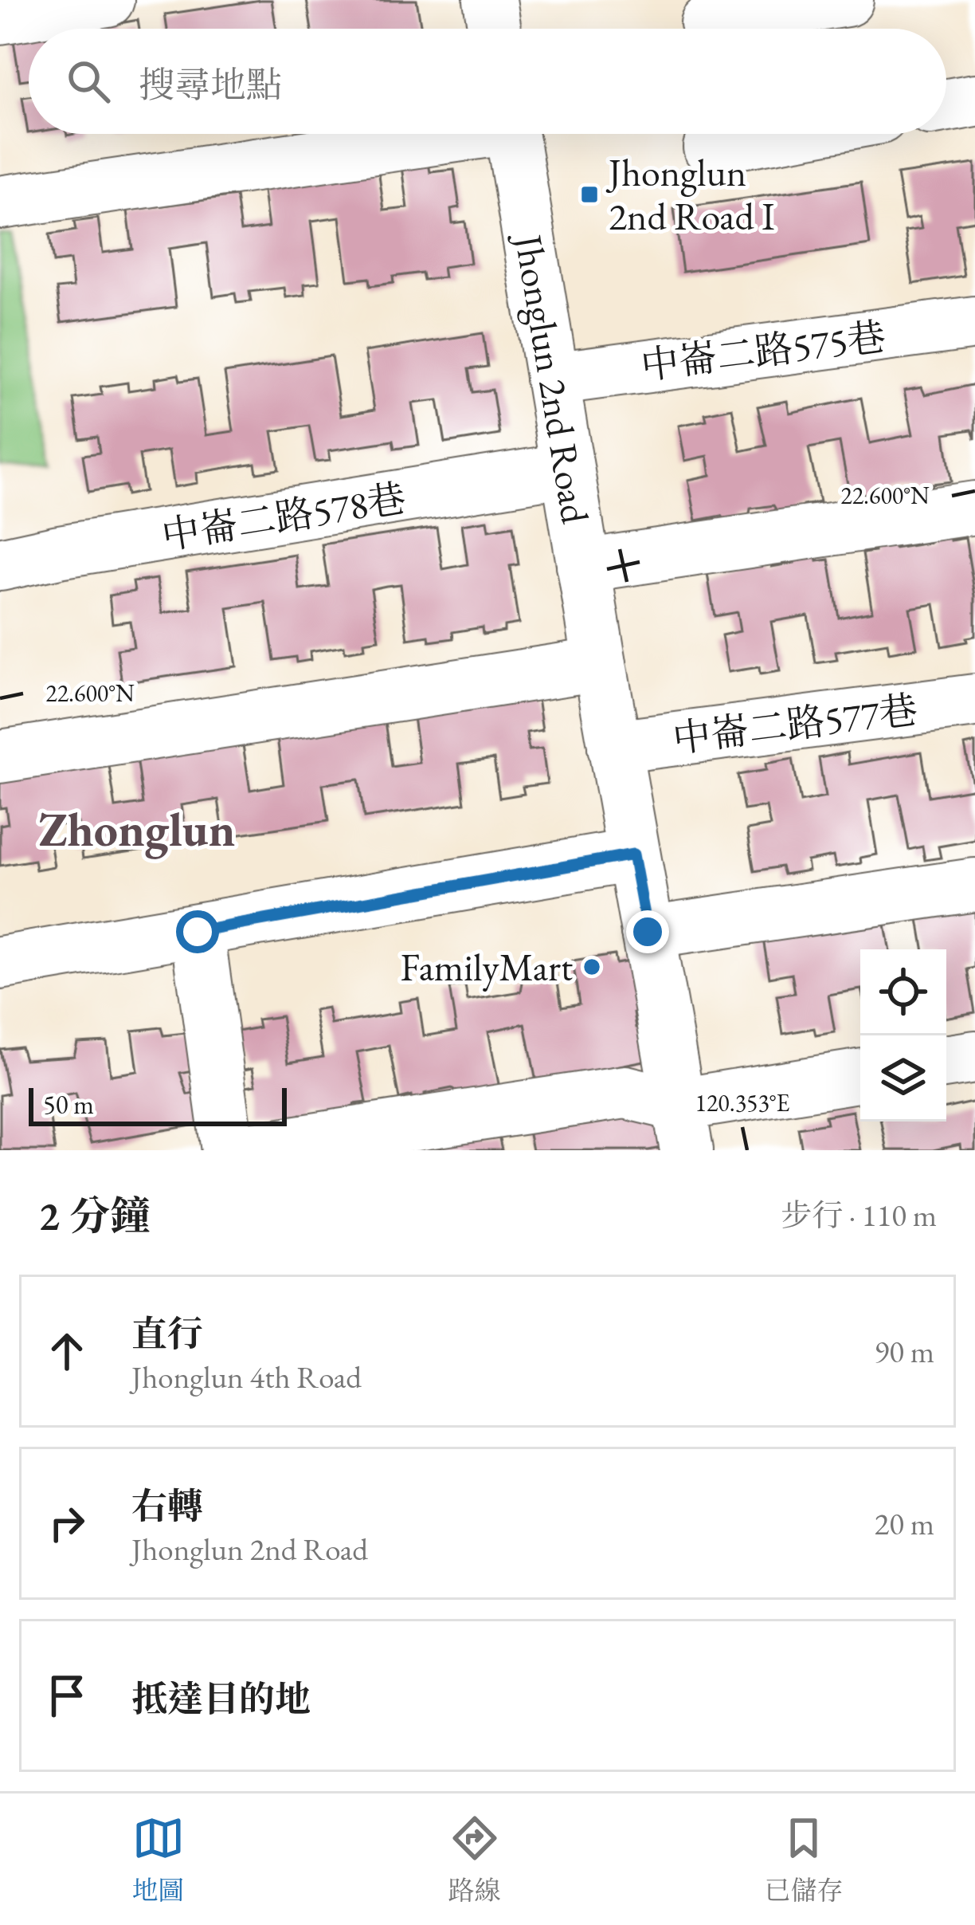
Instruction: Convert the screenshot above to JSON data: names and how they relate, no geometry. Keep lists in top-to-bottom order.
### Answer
{
  "streets": {
    "street": [
      "中崙二路575巷",
      "Jhonglun 2nd Road",
      "中崙二路578巷",
      "中崙二路577巷"
    ]
  },
  "crossings": [
    ["中崙二路575巷", "Jhonglun 2nd Road"],
    ["Jhonglun 2nd Road", "中崙二路578巷"],
    ["Jhonglun 2nd Road", "中崙二路577巷"]
  ],
  "districts": ["Zhonglun"],
  "places": {
    "transit": ["Jhonglun 2nd Road I"],
    "other": ["FamilyMart"]
  },
  "scale_bar": "50 m",
  "page": {
    "search": "搜尋地點",
    "scale": "50 m",
    "heading": ["2 分鐘", "步行 · 110 m"],
    "list": [
      ["直行", "Jhonglun 4th Road", "90 m"],
      ["右轉", "Jhonglun 2nd Road", "20 m"],
      "抵達目的地"
    ],
    "nav": ["地圖", "路線", "已儲存"]
  },
  "coordinates": ["22.600°N", "120.353°E"]
}
